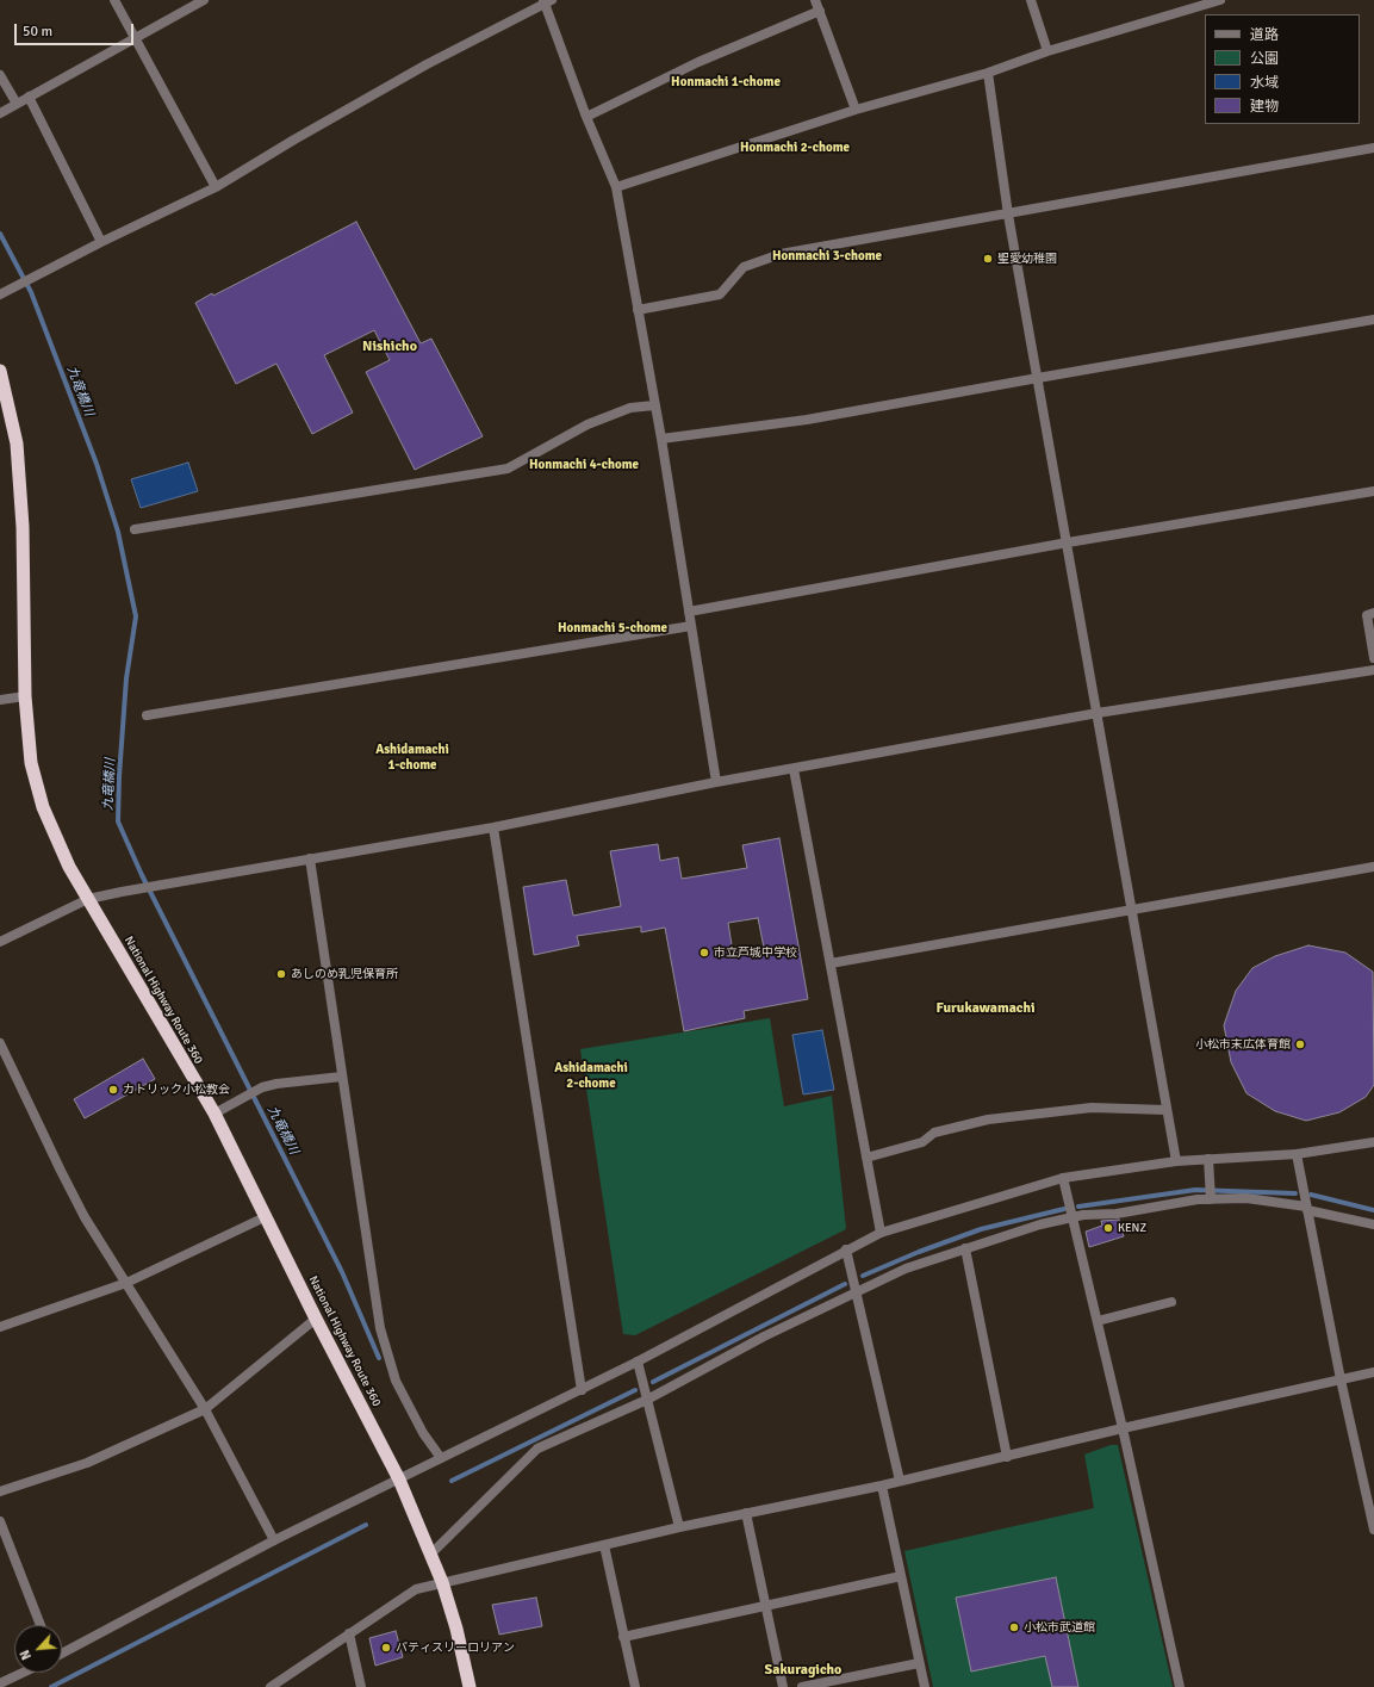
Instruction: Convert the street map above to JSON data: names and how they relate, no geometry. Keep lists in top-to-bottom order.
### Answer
{
  "streets": {
    "highway": ["National Highway Route 360"]
  },
  "districts": [
    "Honmachi 1-chome",
    "Honmachi 2-chome",
    "Honmachi 3-chome",
    "Nishicho",
    "Honmachi 4-chome",
    "Honmachi 5-chome",
    "Ashidamachi 1-chome",
    "Furukawamachi",
    "Ashidamachi 2-chome",
    "Sakuragicho"
  ],
  "water": ["九竜橋川"],
  "places": [
    "聖愛幼稚園",
    "市立芦城中学校",
    "あしのめ乳児保育所",
    "小松市末広体育館",
    "カトリック小松教会",
    "KENZ",
    "小松市武道館",
    "パティスリーロリアン"
  ],
  "legend": [
    "道路",
    "公園",
    "水域",
    "建物"
  ],
  "scale_bar": "50 m",
  "north": "bottom left"
}
